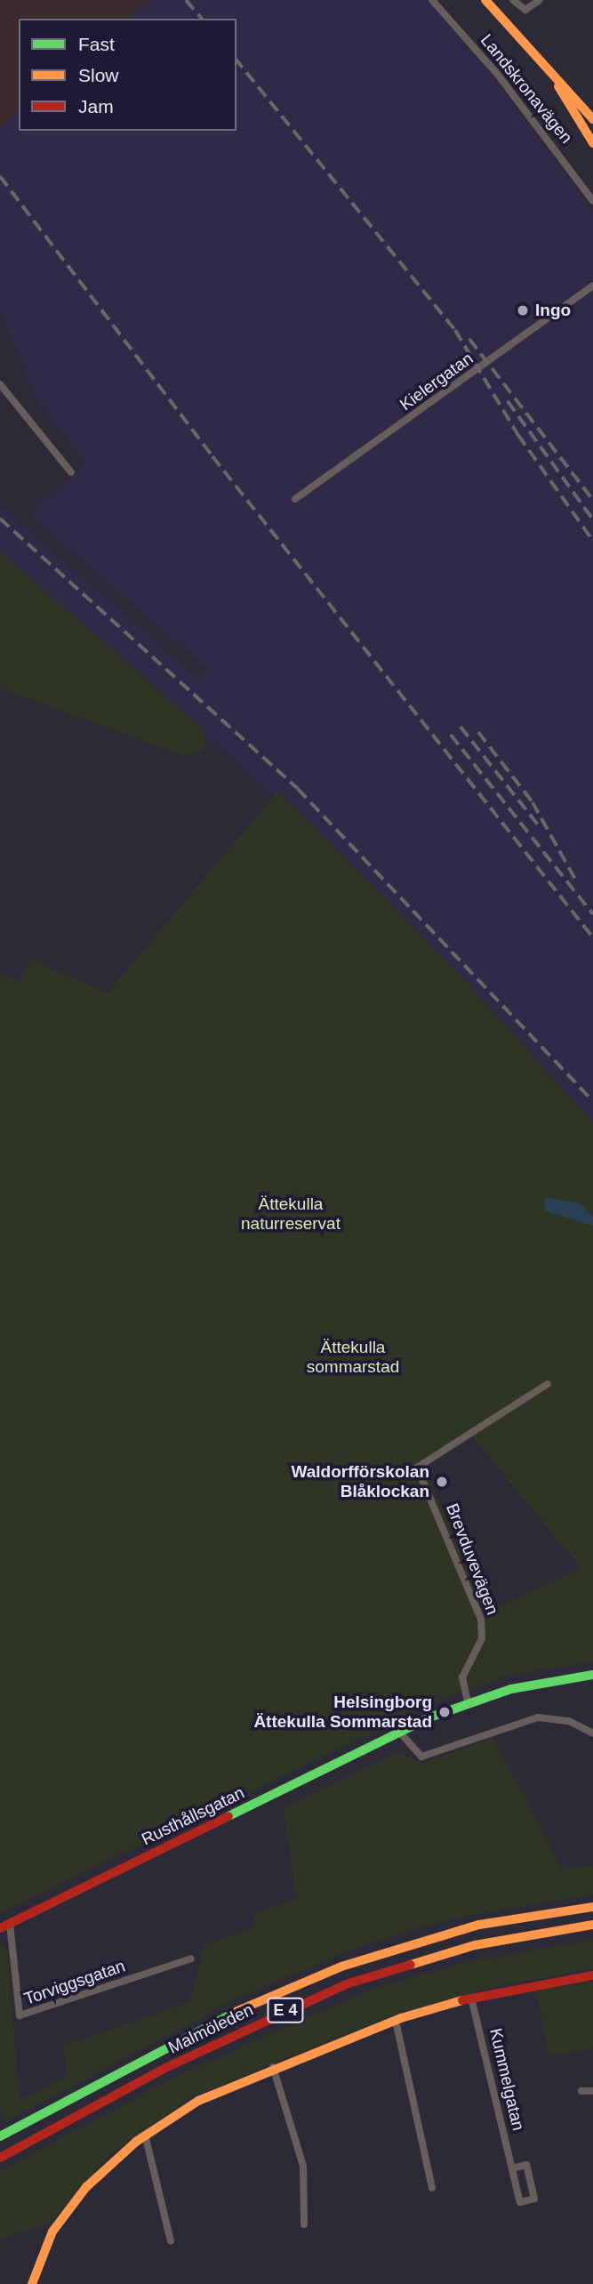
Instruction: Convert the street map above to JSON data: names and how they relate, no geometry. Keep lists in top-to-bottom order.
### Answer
{
  "streets": {
    "main road": [
      "Landskronavägen",
      "Rusthållsgatan",
      "E 4",
      "Malmöleden"
    ],
    "street": [
      "Kielergatan",
      "Brevduvevägen",
      "Torviggsgatan",
      "Kummelgatan"
    ]
  },
  "crossings": [
    ["Brevduvevägen", "Rusthållsgatan"],
    ["Rusthållsgatan", "Torviggsgatan"]
  ],
  "parks": ["Ättekulla naturreservat", "Ättekulla sommarstad"],
  "places": ["Ingo", "Waldorfförskolan Blåklockan", "Helsingborg Ättekulla Sommarstad"],
  "legend": ["Fast", "Slow", "Jam"]
}
